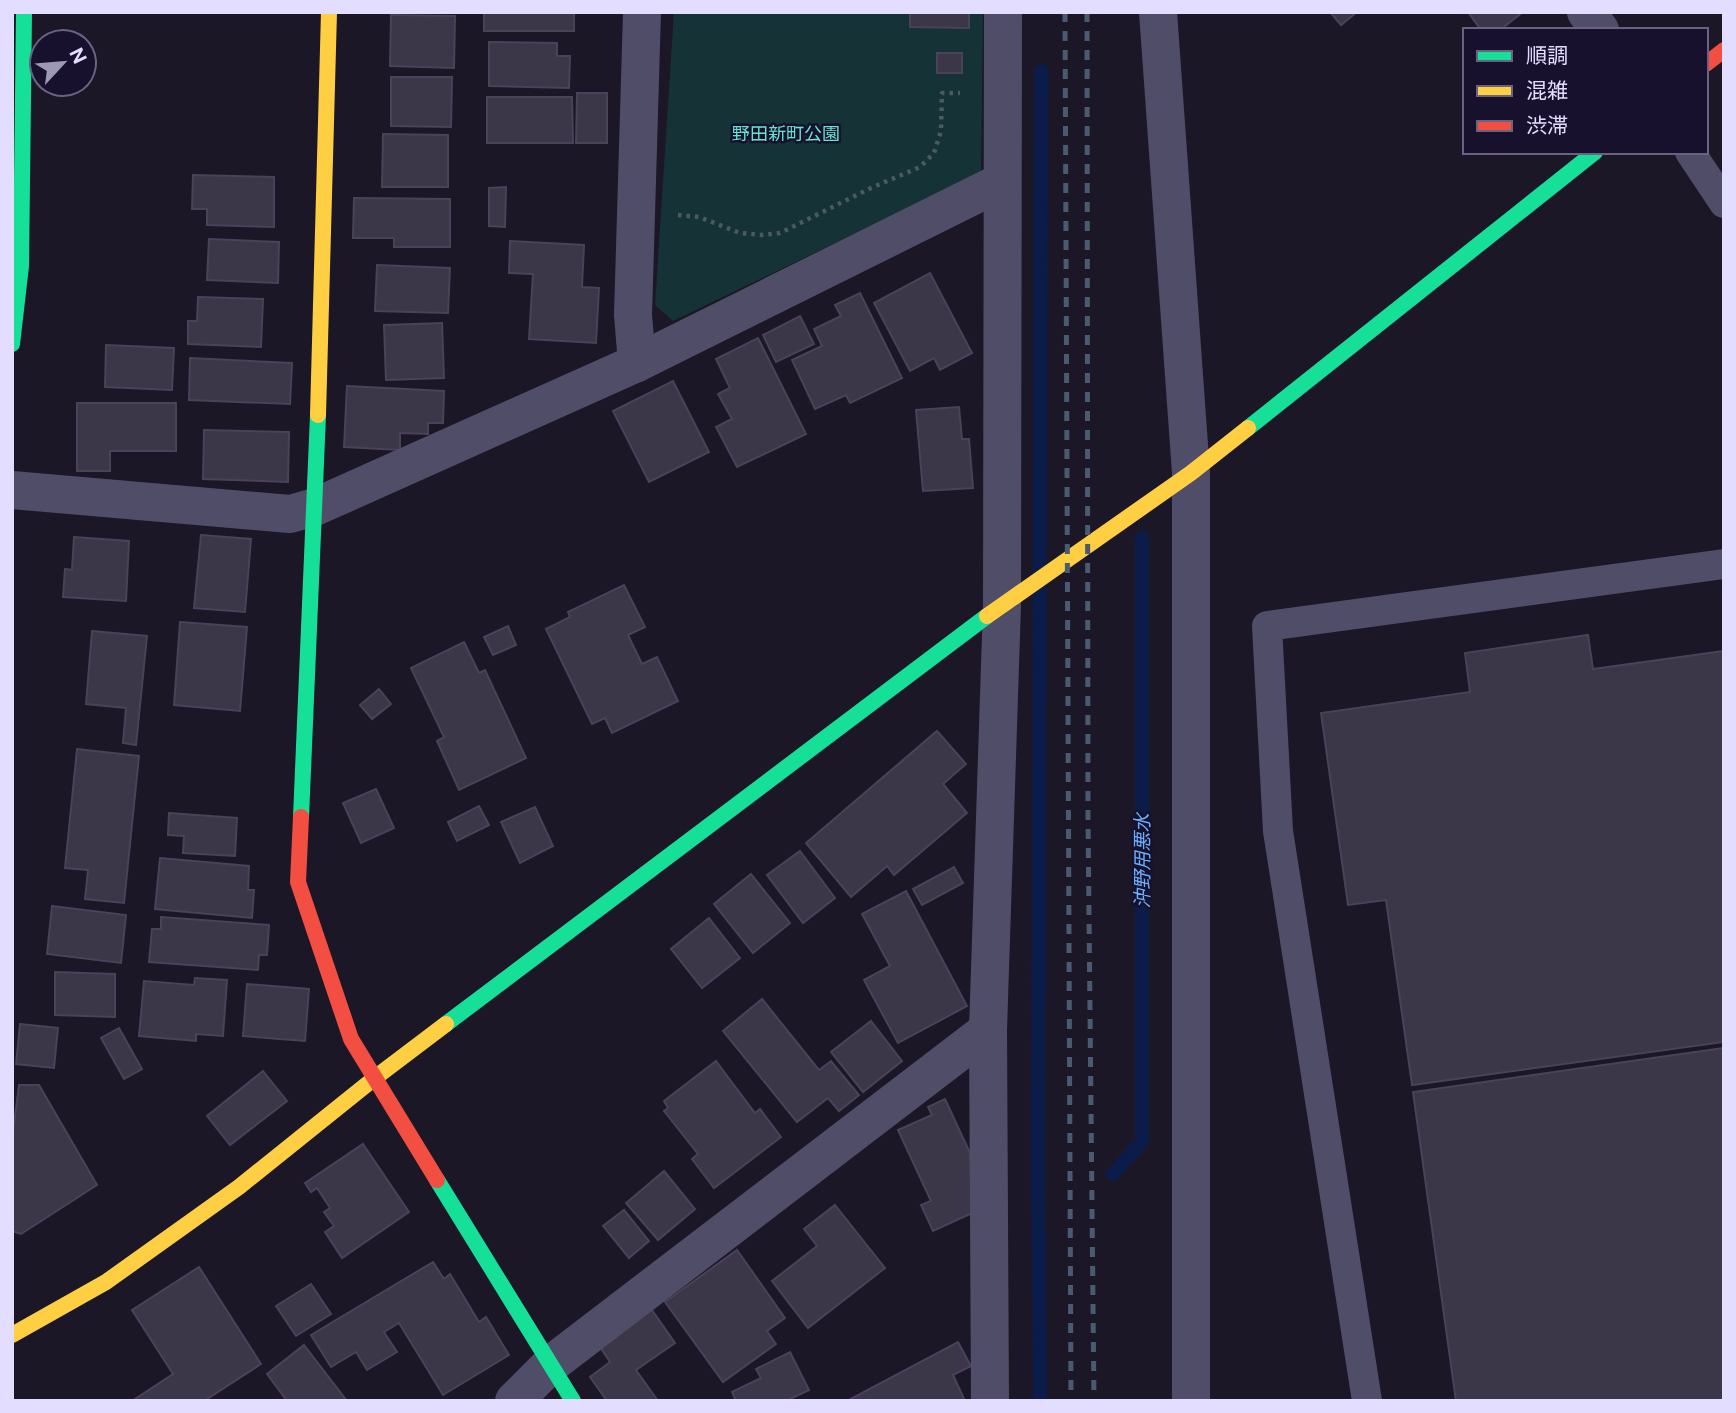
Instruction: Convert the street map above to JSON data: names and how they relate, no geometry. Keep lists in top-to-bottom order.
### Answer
{
  "water": ["沖野用悪水"],
  "parks": ["野田新町公園"],
  "legend": ["順調", "混雑", "渋滞"],
  "north": "top right"
}
